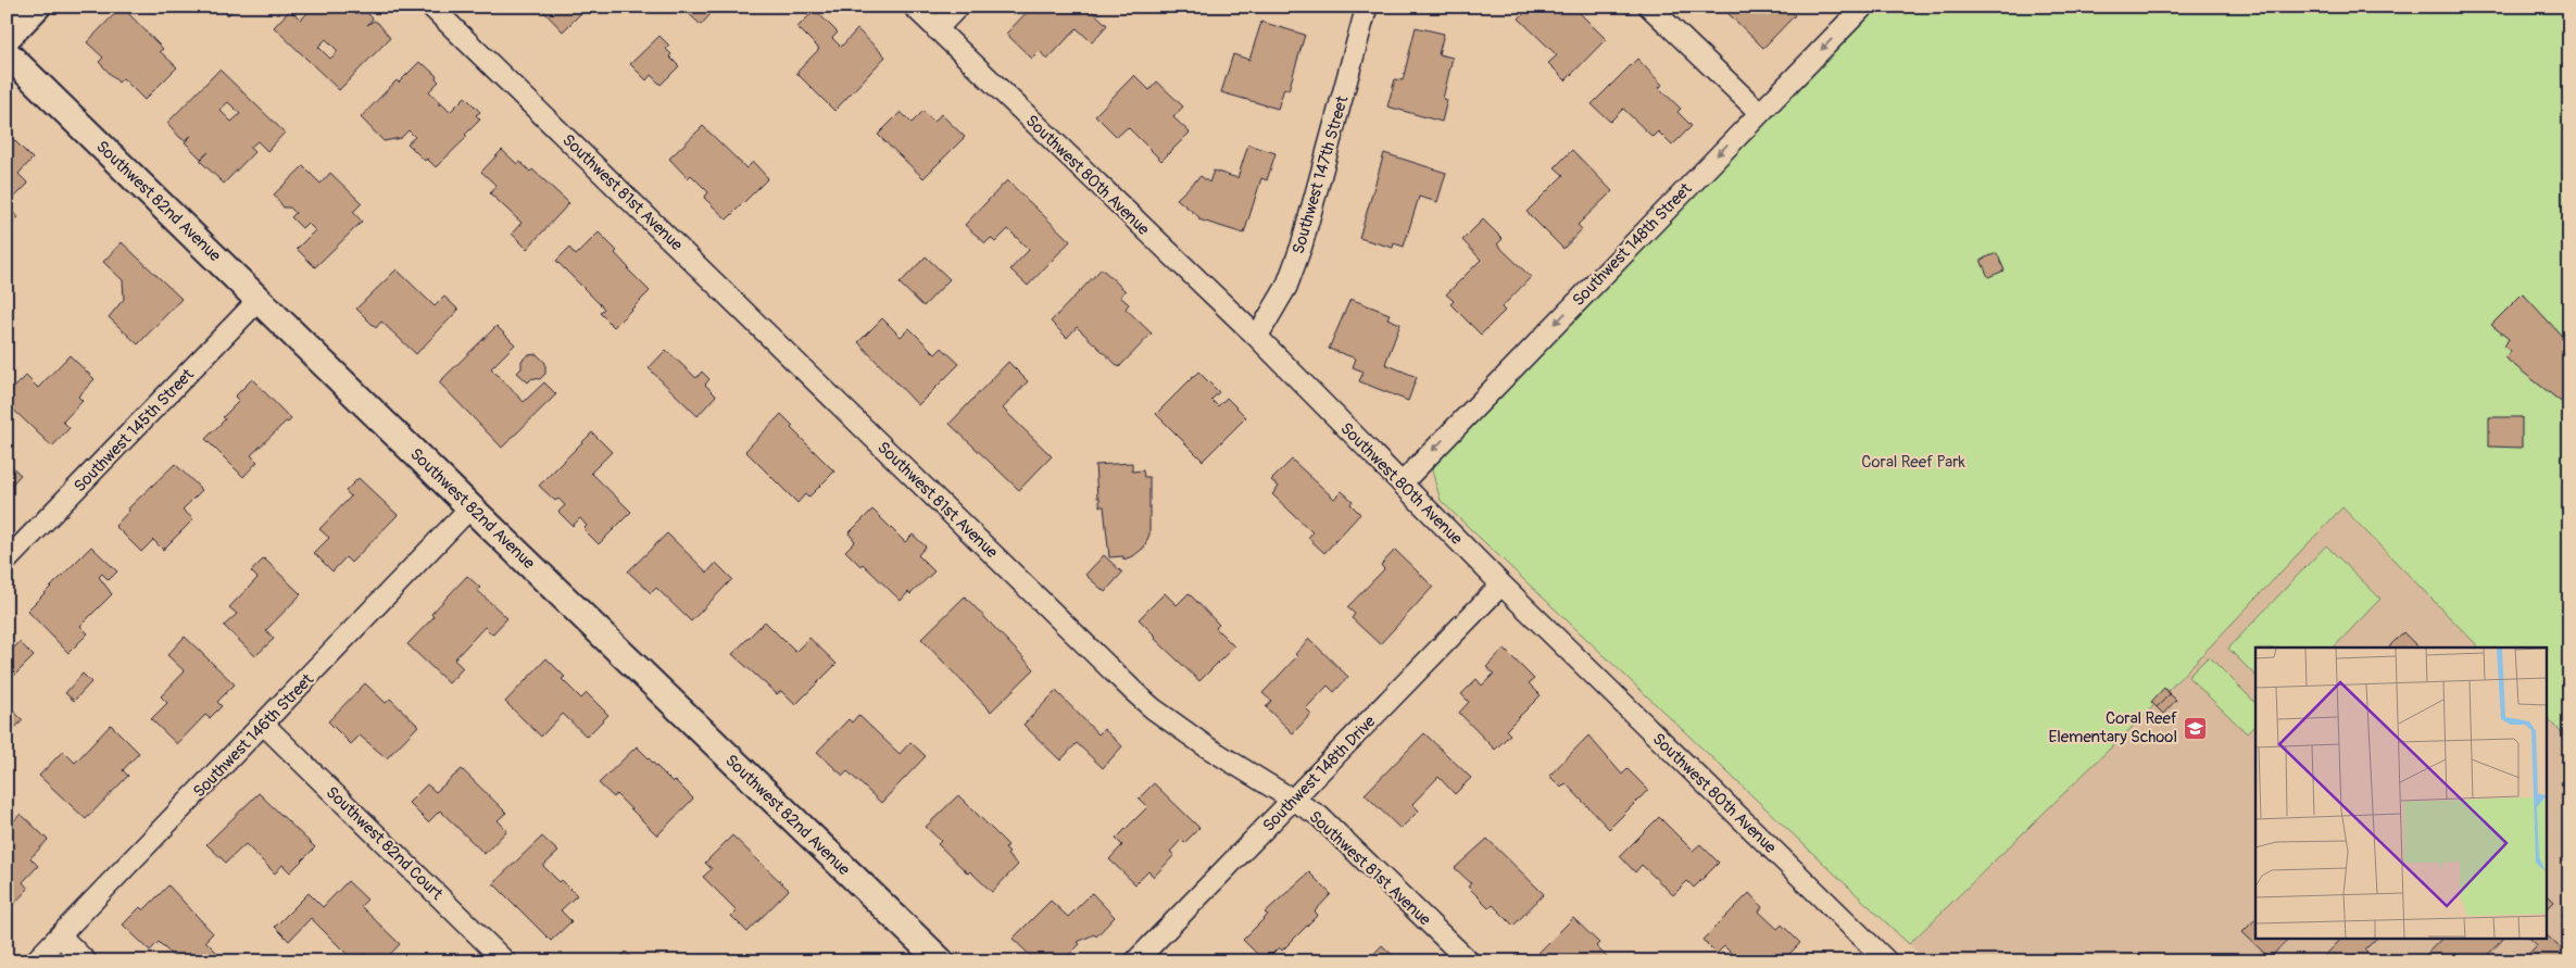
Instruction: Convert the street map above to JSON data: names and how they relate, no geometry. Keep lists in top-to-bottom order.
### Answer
{
  "streets": {
    "street": [
      "Southwest 80th Avenue",
      "Southwest 147th Street",
      "Southwest 81st Avenue",
      "Southwest 82nd Avenue",
      "Southwest 148th Street",
      "Southwest 145th Street",
      "Southwest 146th Street",
      "Southwest 148th Drive",
      "Southwest 82nd Court"
    ]
  },
  "crossings": [
    ["Southwest 80th Avenue", "Southwest 147th Street"],
    ["Southwest 80th Avenue", "Southwest 148th Street"],
    ["Southwest 80th Avenue", "Southwest 148th Drive"],
    ["Southwest 81st Avenue", "Southwest 148th Drive"],
    ["Southwest 82nd Avenue", "Southwest 145th Street"],
    ["Southwest 82nd Avenue", "Southwest 146th Street"],
    ["Southwest 146th Street", "Southwest 82nd Court"]
  ],
  "one_way": ["Southwest 148th Street"],
  "parks": ["Coral Reef Park"],
  "places": {
    "school or university": ["Coral Reef Elementary School"]
  }
}
